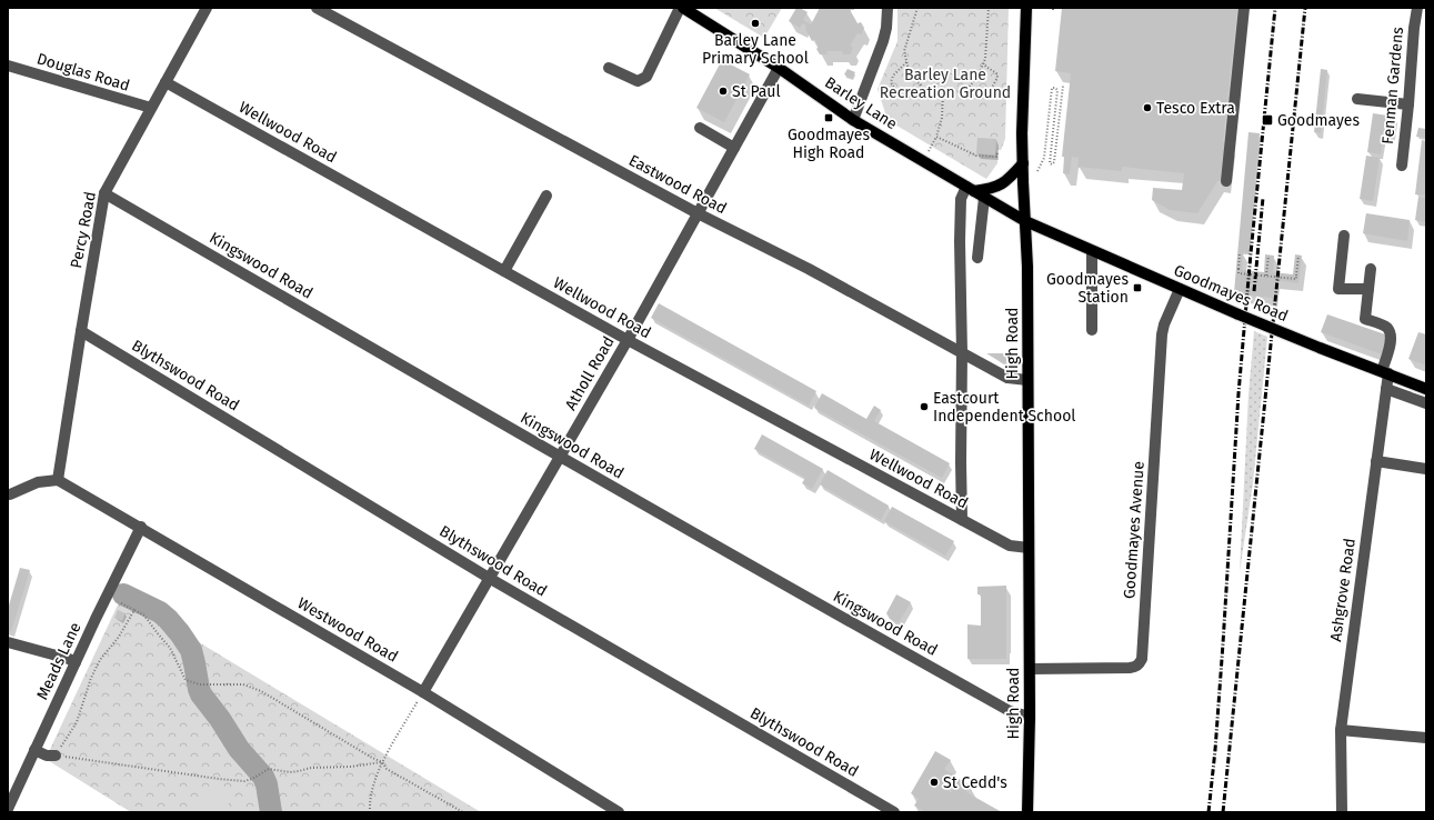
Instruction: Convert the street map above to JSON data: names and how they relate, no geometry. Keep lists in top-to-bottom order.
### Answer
{
  "streets": {
    "main road": ["Barley Lane", "Goodmayes Road", "High Road"],
    "street": [
      "Douglas Road",
      "Fenman Gardens",
      "Wellwood Road",
      "Eastwood Road",
      "Percy Road",
      "Kingswood Road",
      "Atholl Road",
      "Blythswood Road",
      "Goodmayes Avenue",
      "Ashgrove Road",
      "Westwood Road",
      "Meads Lane"
    ]
  },
  "crossings": [
    ["Douglas Road", "Percy Road"],
    ["Barley Lane", "Goodmayes Road"],
    ["Barley Lane", "High Road"],
    ["Barley Lane", "Atholl Road"],
    ["Wellwood Road", "Percy Road"],
    ["Wellwood Road", "High Road"],
    ["Wellwood Road", "Atholl Road"],
    ["Eastwood Road", "High Road"],
    ["Eastwood Road", "Atholl Road"],
    ["Percy Road", "Kingswood Road"],
    ["Percy Road", "Blythswood Road"],
    ["Percy Road", "Westwood Road"],
    ["Kingswood Road", "High Road"],
    ["Kingswood Road", "Atholl Road"],
    ["Goodmayes Road", "High Road"],
    ["Goodmayes Road", "Goodmayes Avenue"],
    ["Goodmayes Road", "Ashgrove Road"],
    ["High Road", "Goodmayes Avenue"],
    ["Atholl Road", "Blythswood Road"],
    ["Atholl Road", "Westwood Road"],
    ["Westwood Road", "Meads Lane"]
  ],
  "parks": ["Barley Lane Recreation Ground"],
  "places": {
    "other": [
      "Barley Lane Primary School",
      "St Paul",
      "Tesco Extra",
      "Eastcourt Independent School",
      "St Cedd's"
    ],
    "transit": ["Goodmayes High Road", "Goodmayes", "Goodmayes Station"]
  }
}
